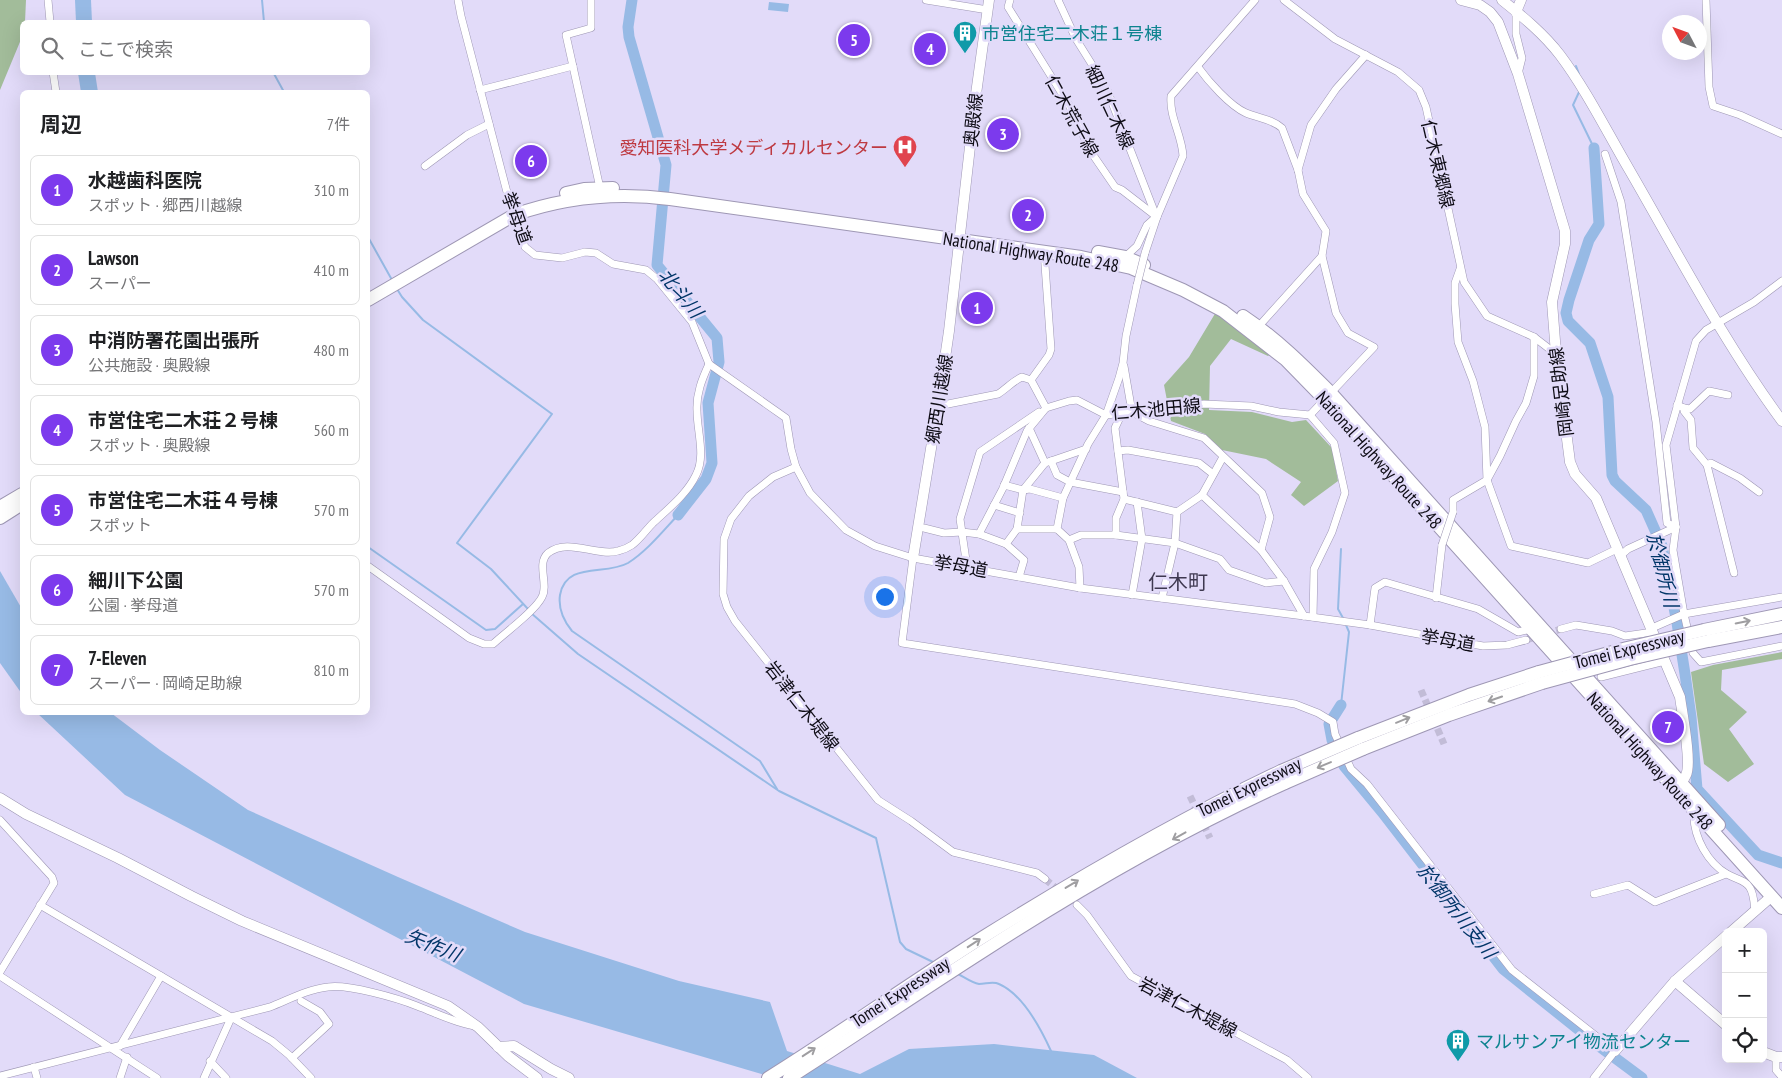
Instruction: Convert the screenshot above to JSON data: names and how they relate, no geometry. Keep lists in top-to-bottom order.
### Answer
{
  "streets": {
    "highway": ["National Highway Route 248", "Tomei Expressway"],
    "street": [
      "細川仁木線",
      "仁木荒子線",
      "奥殿線",
      "仁木東郷線",
      "挙母道",
      "岡崎足助線",
      "郷西川越線",
      "仁木池田線",
      "岩津仁木堤線"
    ]
  },
  "crossings": [
    ["細川仁木線", "仁木荒子線"],
    ["奥殿線", "National Highway Route 248"],
    ["奥殿線", "郷西川越線"],
    ["仁木東郷線", "岡崎足助線"],
    ["挙母道", "National Highway Route 248"],
    ["挙母道", "郷西川越線"],
    ["挙母道", "仁木池田線"],
    ["挙母道", "岩津仁木堤線"],
    ["National Highway Route 248", "岡崎足助線"],
    ["National Highway Route 248", "郷西川越線"]
  ],
  "districts": ["仁木町"],
  "water": [
    "北斗川",
    "於御所川",
    "於御所川支川",
    "矢作川"
  ],
  "places": {
    "building": ["市営住宅二木荘１号棟", "マルサンアイ物流センター"],
    "hospital": ["愛知医科大学メディカルセンター"]
  },
  "north": "top left",
  "page": {
    "search": "ここで検索",
    "pins": [
      "5",
      "4",
      "3",
      "6",
      "2",
      "1",
      "7"
    ],
    "heading": ["周辺", "7件"],
    "list": [
      {
        "mark": "1",
        "name": "水越歯科医院",
        "note": "スポット · 郷西川越線",
        "value": "310 m"
      },
      {
        "mark": "2",
        "name": "Lawson",
        "note": "スーパー",
        "value": "410 m"
      },
      {
        "mark": "3",
        "name": "中消防署花園出張所",
        "note": "公共施設 · 奥殿線",
        "value": "480 m"
      },
      {
        "mark": "4",
        "name": "市営住宅二木荘２号棟",
        "note": "スポット · 奥殿線",
        "value": "560 m"
      },
      {
        "mark": "5",
        "name": "市営住宅二木荘４号棟",
        "note": "スポット",
        "value": "570 m"
      },
      {
        "mark": "6",
        "name": "細川下公園",
        "note": "公園 · 挙母道",
        "value": "570 m"
      },
      {
        "mark": "7",
        "name": "7-Eleven",
        "note": "スーパー · 岡崎足助線",
        "value": "810 m"
      }
    ],
    "map_buttons": ["+", "−"]
  }
}
